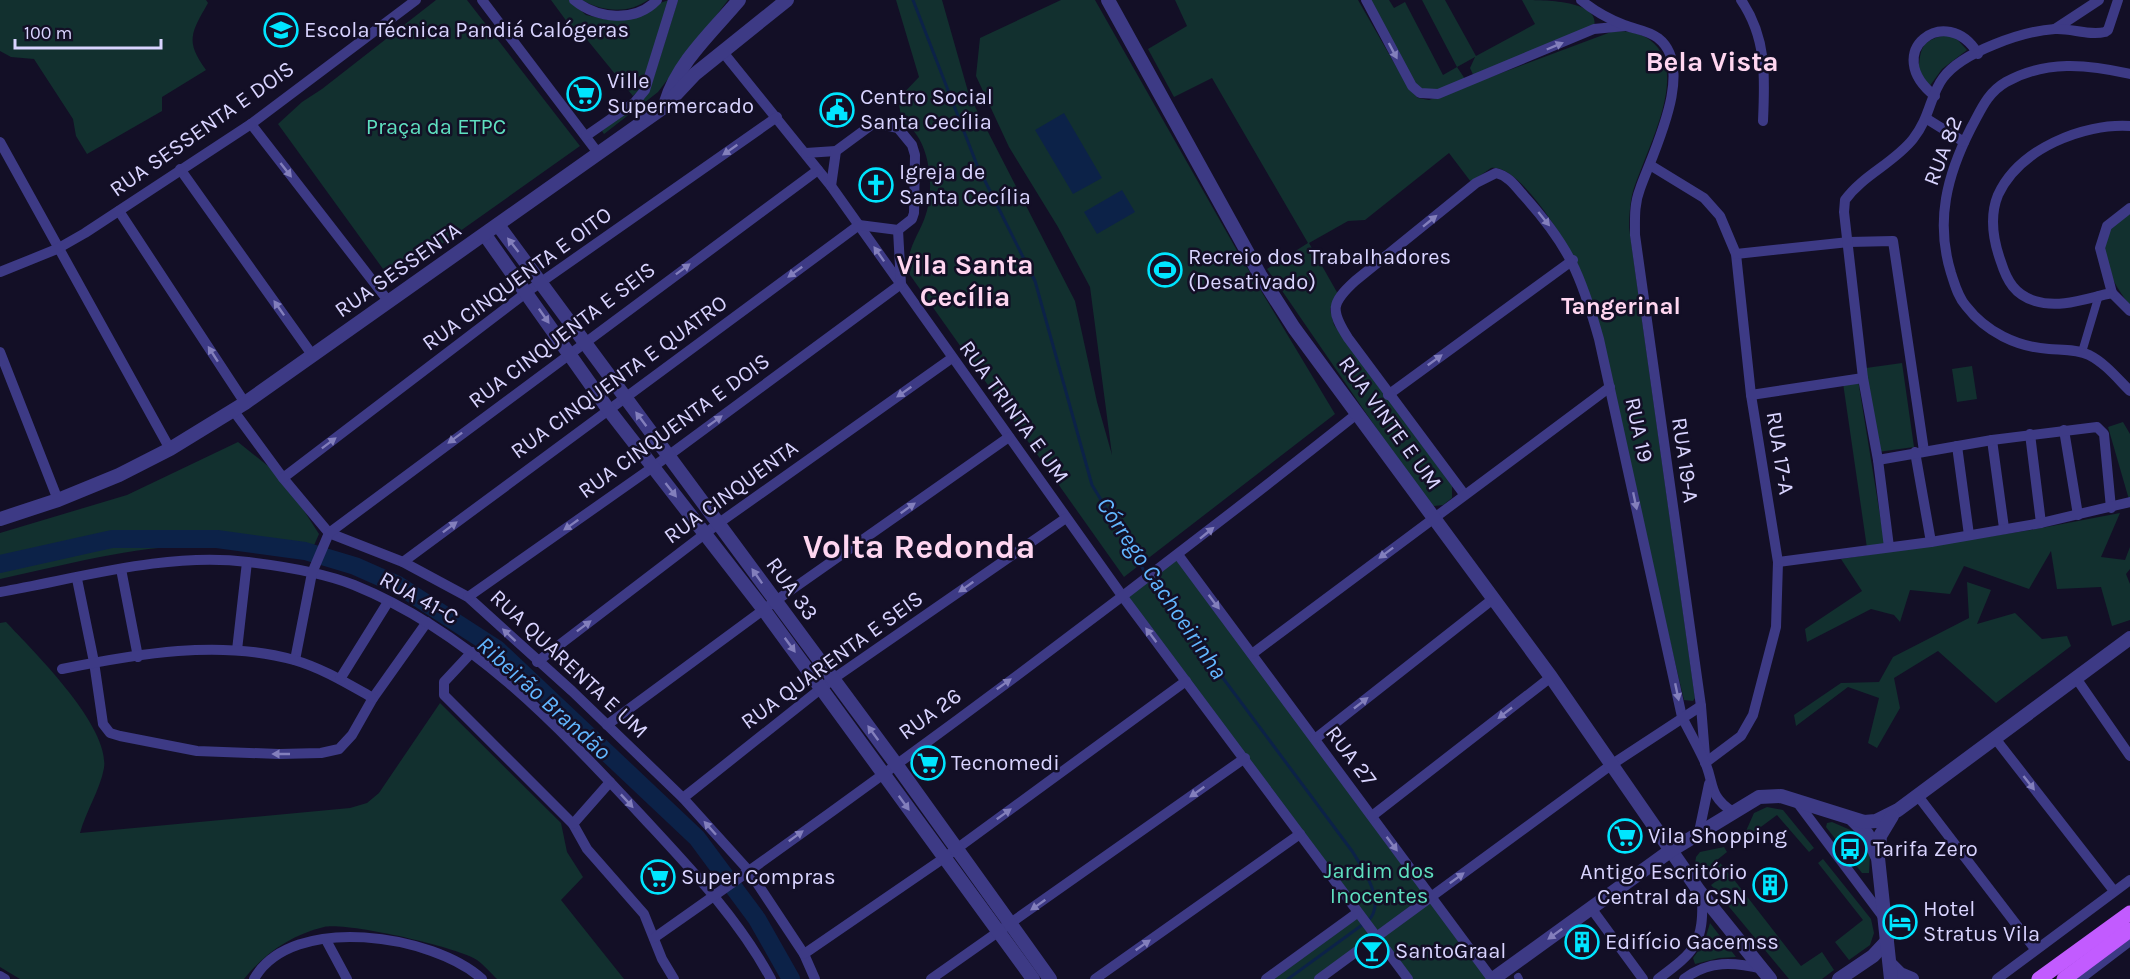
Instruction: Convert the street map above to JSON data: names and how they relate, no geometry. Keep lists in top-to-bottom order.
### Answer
{
  "streets": {
    "street": [
      "RUA SESSENTA E DOIS",
      "RUA 82",
      "RUA SESSENTA",
      "RUA CINQUENTA E OITO",
      "RUA CINQUENTA E SEIS",
      "RUA CINQUENTA E QUATRO",
      "RUA TRINTA E UM",
      "RUA VINTE E UM",
      "RUA CINQUENTA E DOIS",
      "RUA 19",
      "RUA 17-A",
      "RUA 19-A",
      "RUA CINQUENTA",
      "RUA 33",
      "RUA 41-C",
      "RUA QUARENTA E SEIS",
      "RUA QUARENTA E UM",
      "RUA 26",
      "RUA 27"
    ]
  },
  "crossings": [
    ["RUA SESSENTA", "RUA TRINTA E UM"],
    ["RUA SESSENTA", "RUA 33"],
    ["RUA CINQUENTA E OITO", "RUA TRINTA E UM"],
    ["RUA CINQUENTA E OITO", "RUA 33"],
    ["RUA CINQUENTA E SEIS", "RUA TRINTA E UM"],
    ["RUA CINQUENTA E SEIS", "RUA 33"],
    ["RUA CINQUENTA E SEIS", "RUA QUARENTA E UM"],
    ["RUA CINQUENTA E QUATRO", "RUA TRINTA E UM"],
    ["RUA CINQUENTA E QUATRO", "RUA 33"],
    ["RUA CINQUENTA E QUATRO", "RUA QUARENTA E UM"],
    ["RUA TRINTA E UM", "RUA CINQUENTA E DOIS"],
    ["RUA TRINTA E UM", "RUA CINQUENTA"],
    ["RUA TRINTA E UM", "RUA QUARENTA E SEIS"],
    ["RUA TRINTA E UM", "RUA 26"],
    ["RUA CINQUENTA E DOIS", "RUA 33"],
    ["RUA CINQUENTA E DOIS", "RUA QUARENTA E UM"],
    ["RUA 19", "RUA 17-A"],
    ["RUA 19", "RUA 19-A"],
    ["RUA 17-A", "RUA 19-A"],
    ["RUA CINQUENTA", "RUA 33"],
    ["RUA CINQUENTA", "RUA QUARENTA E UM"],
    ["RUA 33", "RUA QUARENTA E SEIS"],
    ["RUA 33", "RUA 26"],
    ["RUA 41-C", "RUA 26"],
    ["RUA QUARENTA E SEIS", "RUA QUARENTA E UM"],
    ["RUA QUARENTA E UM", "RUA 26"],
    ["RUA 26", "RUA 27"]
  ],
  "one_way": ["RUA QUARENTA E SEIS", "RUA 26", "RUA 27"],
  "districts": [
    "Bela Vista",
    "Vila Santa Cecília",
    "Tangerinal",
    "Volta Redonda"
  ],
  "water": ["Córrego Cachoeirinha", "Ribeirão Brandão"],
  "parks": ["Praça da ETPC", "Jardim dos Inocentes"],
  "places": {
    "school or university": ["Escola Técnica Pandiá Calógeras"],
    "supermarket": [
      "Ville Supermercado",
      "Tecnomedi",
      "Vila Shopping",
      "Super Compras"
    ],
    "public building": ["Centro Social Santa Cecília"],
    "church": ["Igreja de Santa Cecília"],
    "sports": ["Recreio dos Trabalhadores (Desativado)"],
    "bus stop": ["Tarifa Zero"],
    "building": ["Antigo Escritório Central da CSN", "Edifício Gacemss"],
    "hotel": ["Hotel Stratus Vila"],
    "bar": ["SantoGraal"]
  },
  "scale_bar": "100 m"
}
